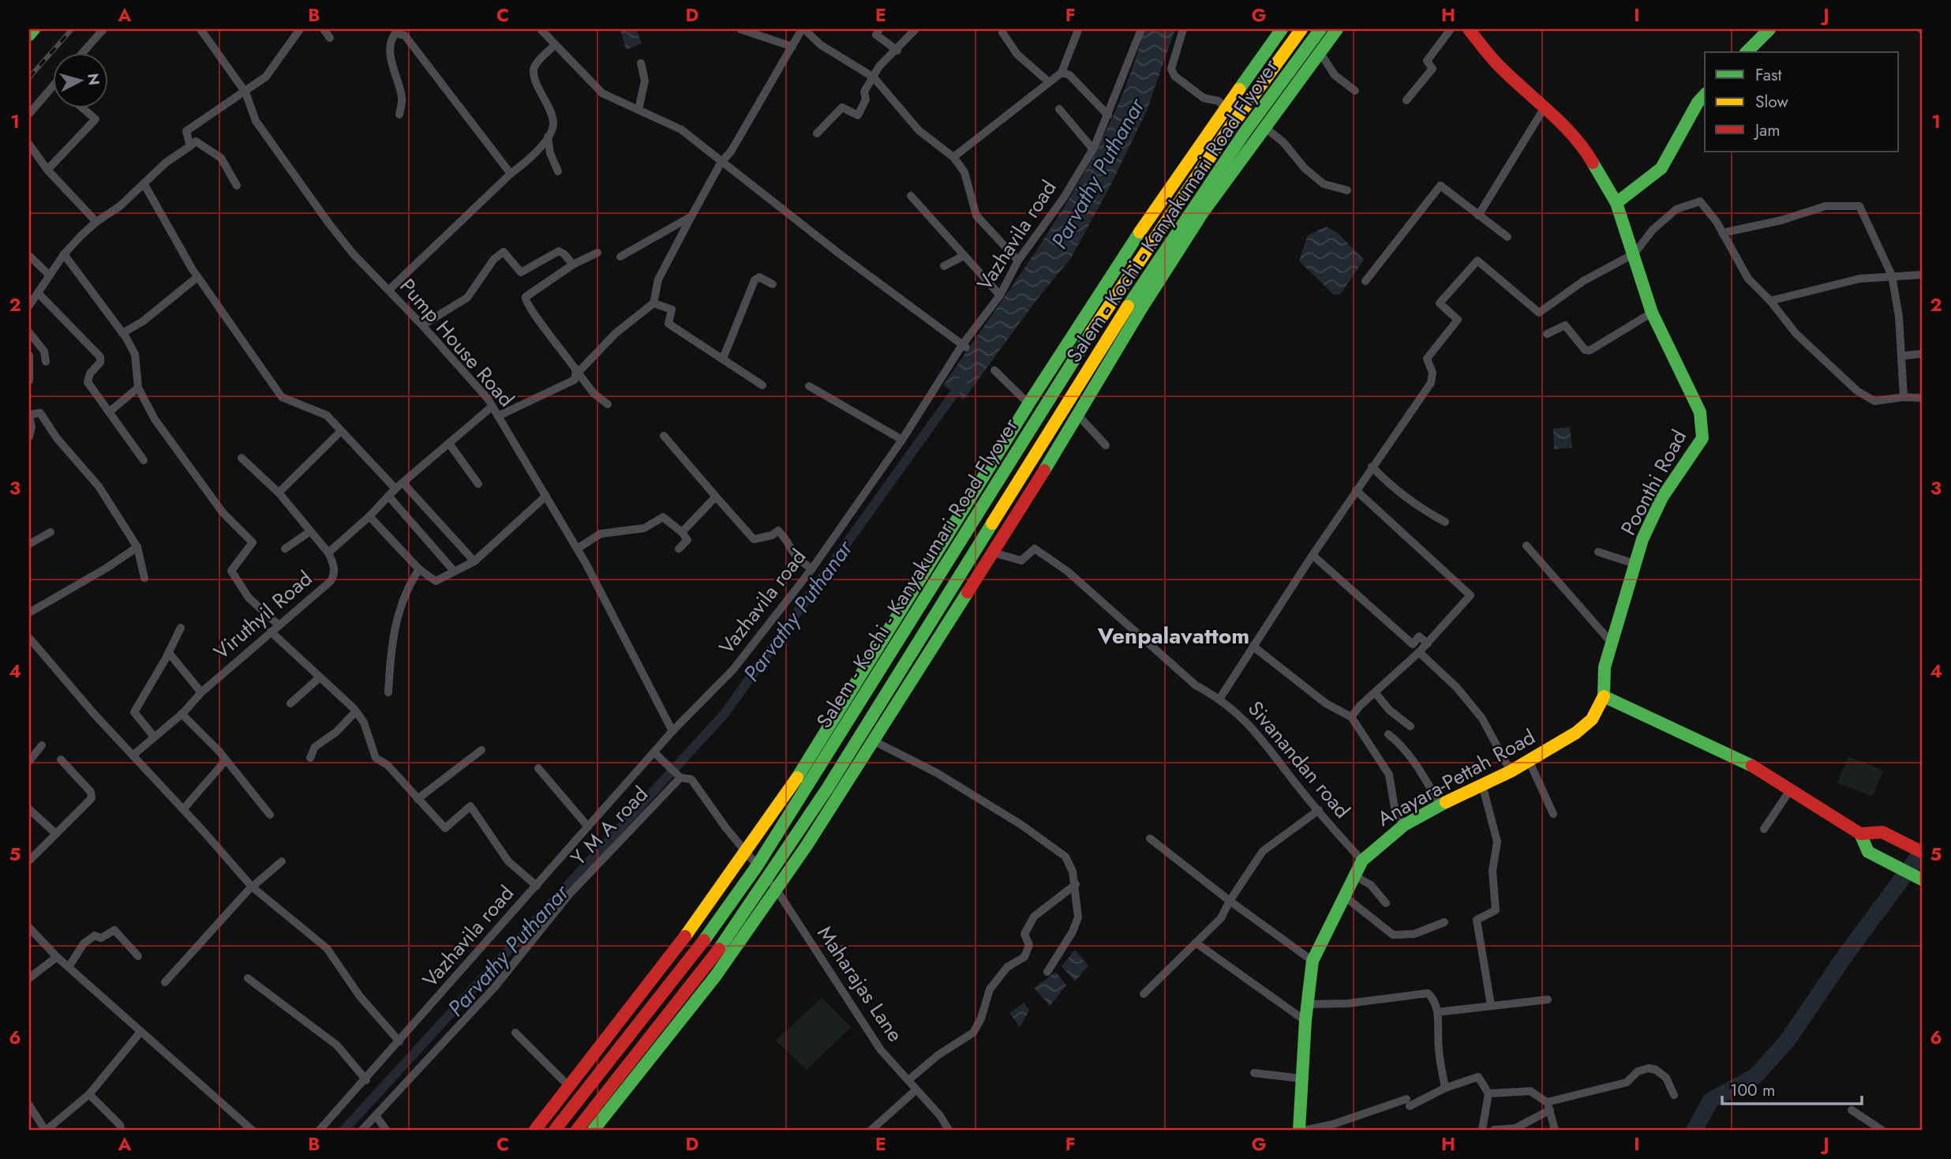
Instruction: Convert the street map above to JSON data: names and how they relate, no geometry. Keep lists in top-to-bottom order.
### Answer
{
  "streets": {
    "main road": ["Salem - Kochi - Kanyakumari Road Flyover", "Poonthi Road", "Anayara-Pettah Road"],
    "street": [
      "Vazhavila road",
      "Pump House Road",
      "Viruthyil Road",
      "Sivanandan road",
      "Y M A road",
      "Maharajas Lane"
    ]
  },
  "crossings": [
    ["Salem - Kochi - Kanyakumari Road Flyover", "Maharajas Lane"],
    ["Vazhavila road", "Pump House Road"],
    ["Vazhavila road", "Maharajas Lane"],
    ["Pump House Road", "Viruthyil Road"],
    ["Poonthi Road", "Anayara-Pettah Road"],
    ["Sivanandan road", "Anayara-Pettah Road"],
    ["Y M A road", "Maharajas Lane"]
  ],
  "districts": ["Venpalavattom"],
  "water": ["Parvathy Puthanar"],
  "legend": ["Fast", "Slow", "Jam"],
  "scale_bar": "100 m",
  "north": "right",
  "grid": {
    "columns": [
      "A",
      "B",
      "C",
      "D",
      "E",
      "F",
      "G",
      "H",
      "I",
      "J"
    ],
    "rows": [
      "1",
      "2",
      "3",
      "4",
      "5",
      "6"
    ]
  }
}
